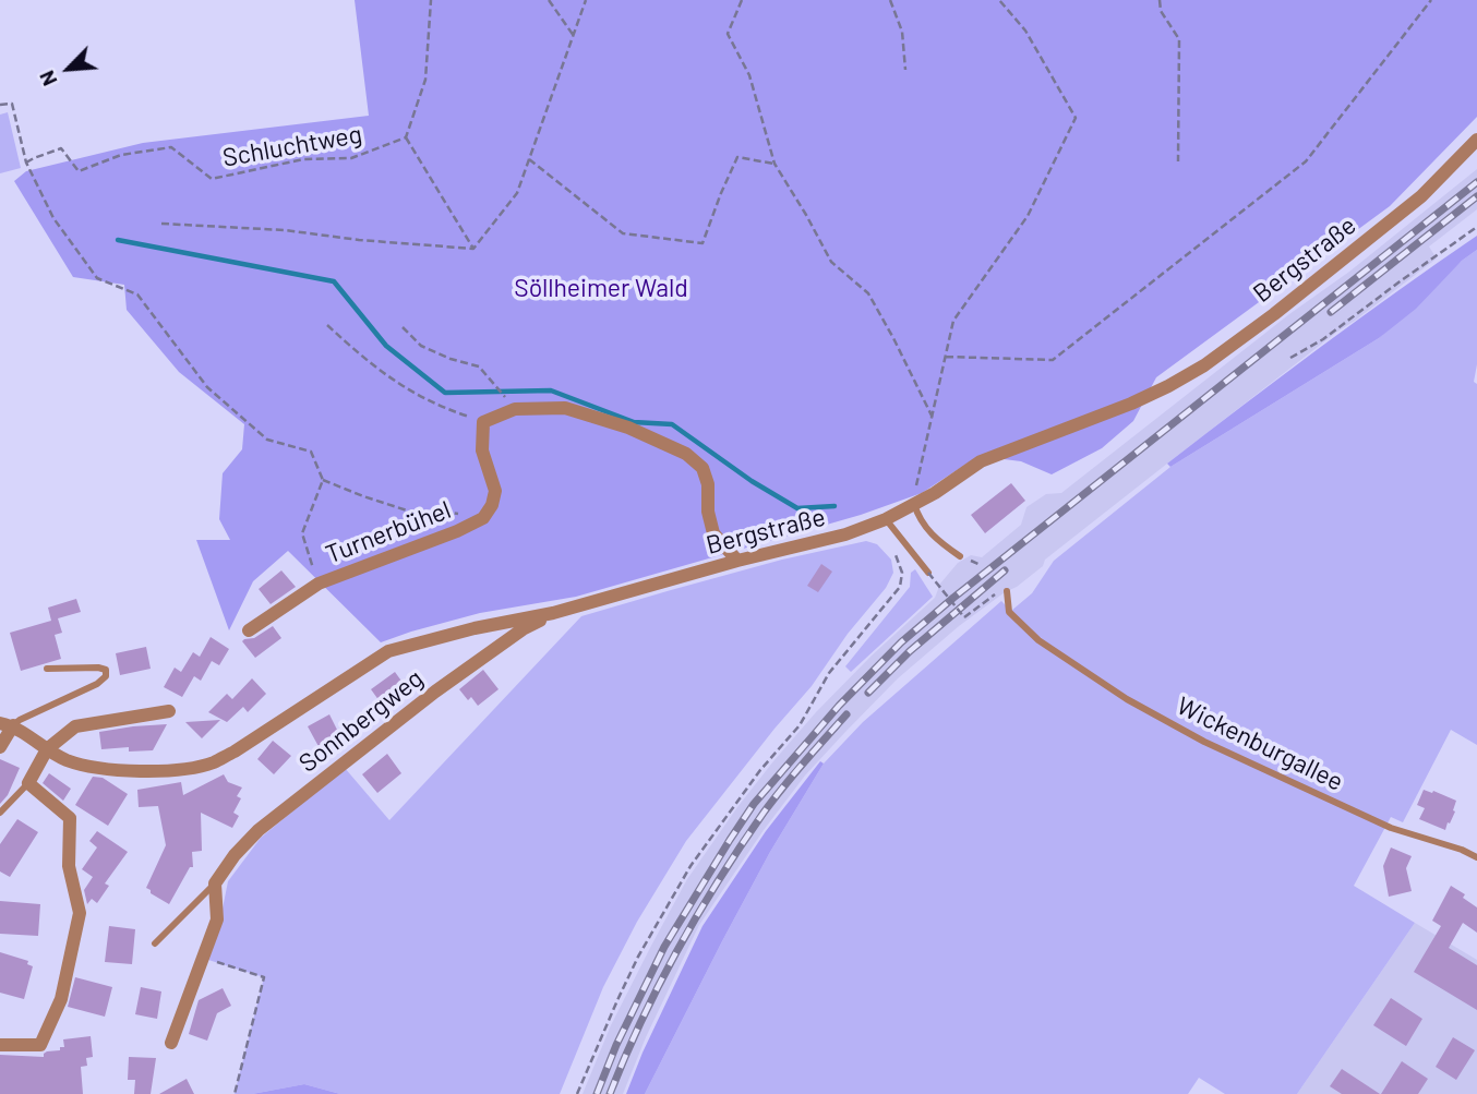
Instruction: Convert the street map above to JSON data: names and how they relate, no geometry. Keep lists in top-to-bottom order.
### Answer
{
  "streets": {
    "street": ["Bergstraße", "Turnerbühel", "Sonnbergweg"],
    "lane": ["Wickenburgallee"],
    "path": ["Schluchtweg"]
  },
  "crossings": [
    ["Bergstraße", "Sonnbergweg"]
  ],
  "parks": ["Söllheimer Wald"],
  "north": "bottom left"
}
